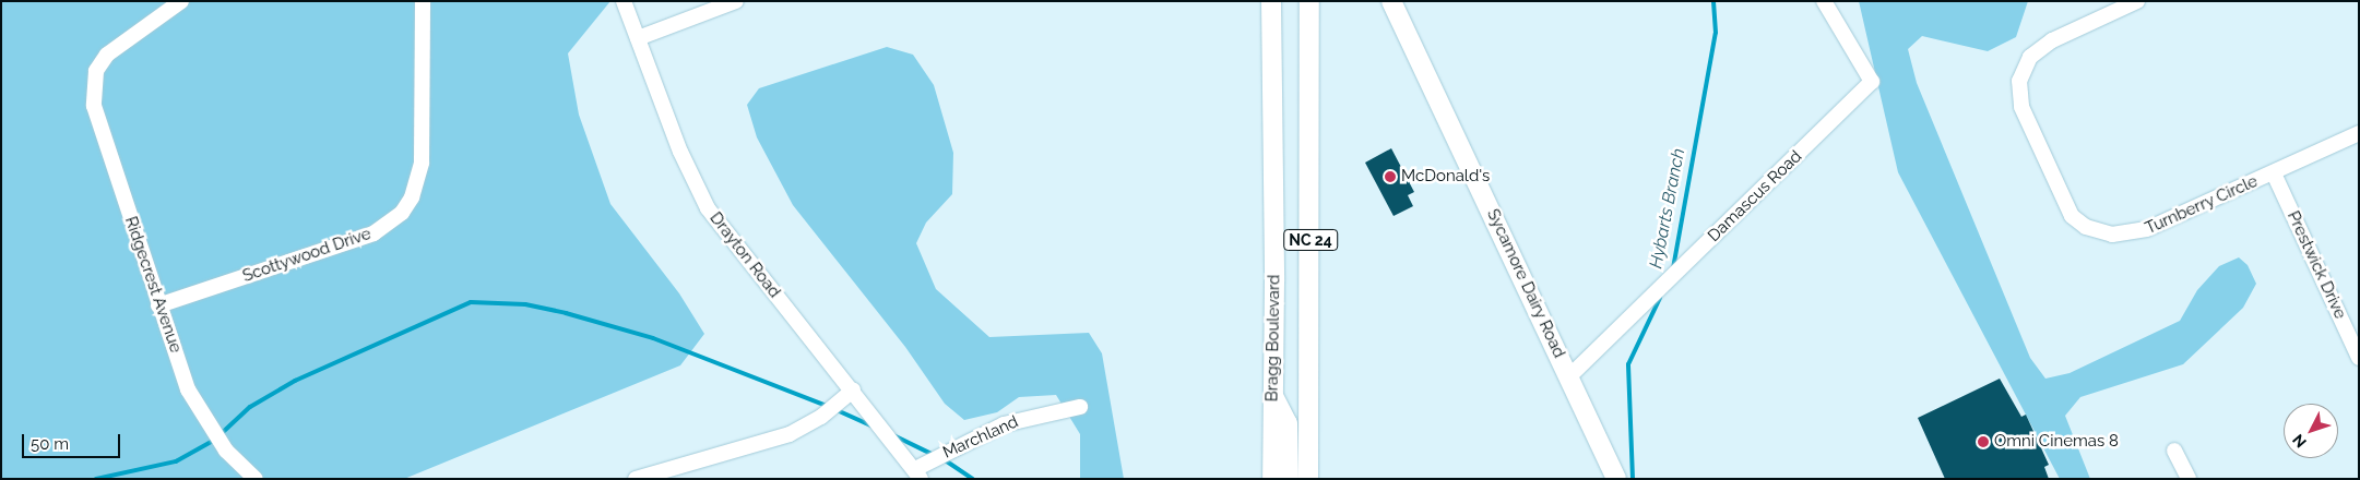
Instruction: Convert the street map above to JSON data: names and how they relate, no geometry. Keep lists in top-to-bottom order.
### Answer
{
  "streets": {
    "main road": ["NC 24", "Sycamore Dairy Road", "Bragg Boulevard"],
    "street": [
      "Damascus Road",
      "Turnberry Circle",
      "Scottywood Drive",
      "Drayton Road",
      "Prestwick Drive",
      "Ridgecrest Avenue",
      "Marchland"
    ]
  },
  "crossings": [
    ["Damascus Road", "Sycamore Dairy Road"],
    ["Turnberry Circle", "Prestwick Drive"],
    ["Scottywood Drive", "Ridgecrest Avenue"],
    ["Drayton Road", "Marchland"]
  ],
  "water": ["Hybarts Branch"],
  "places": ["McDonald's", "Omni Cinemas 8"],
  "scale_bar": "50 m",
  "north": "bottom left"
}
